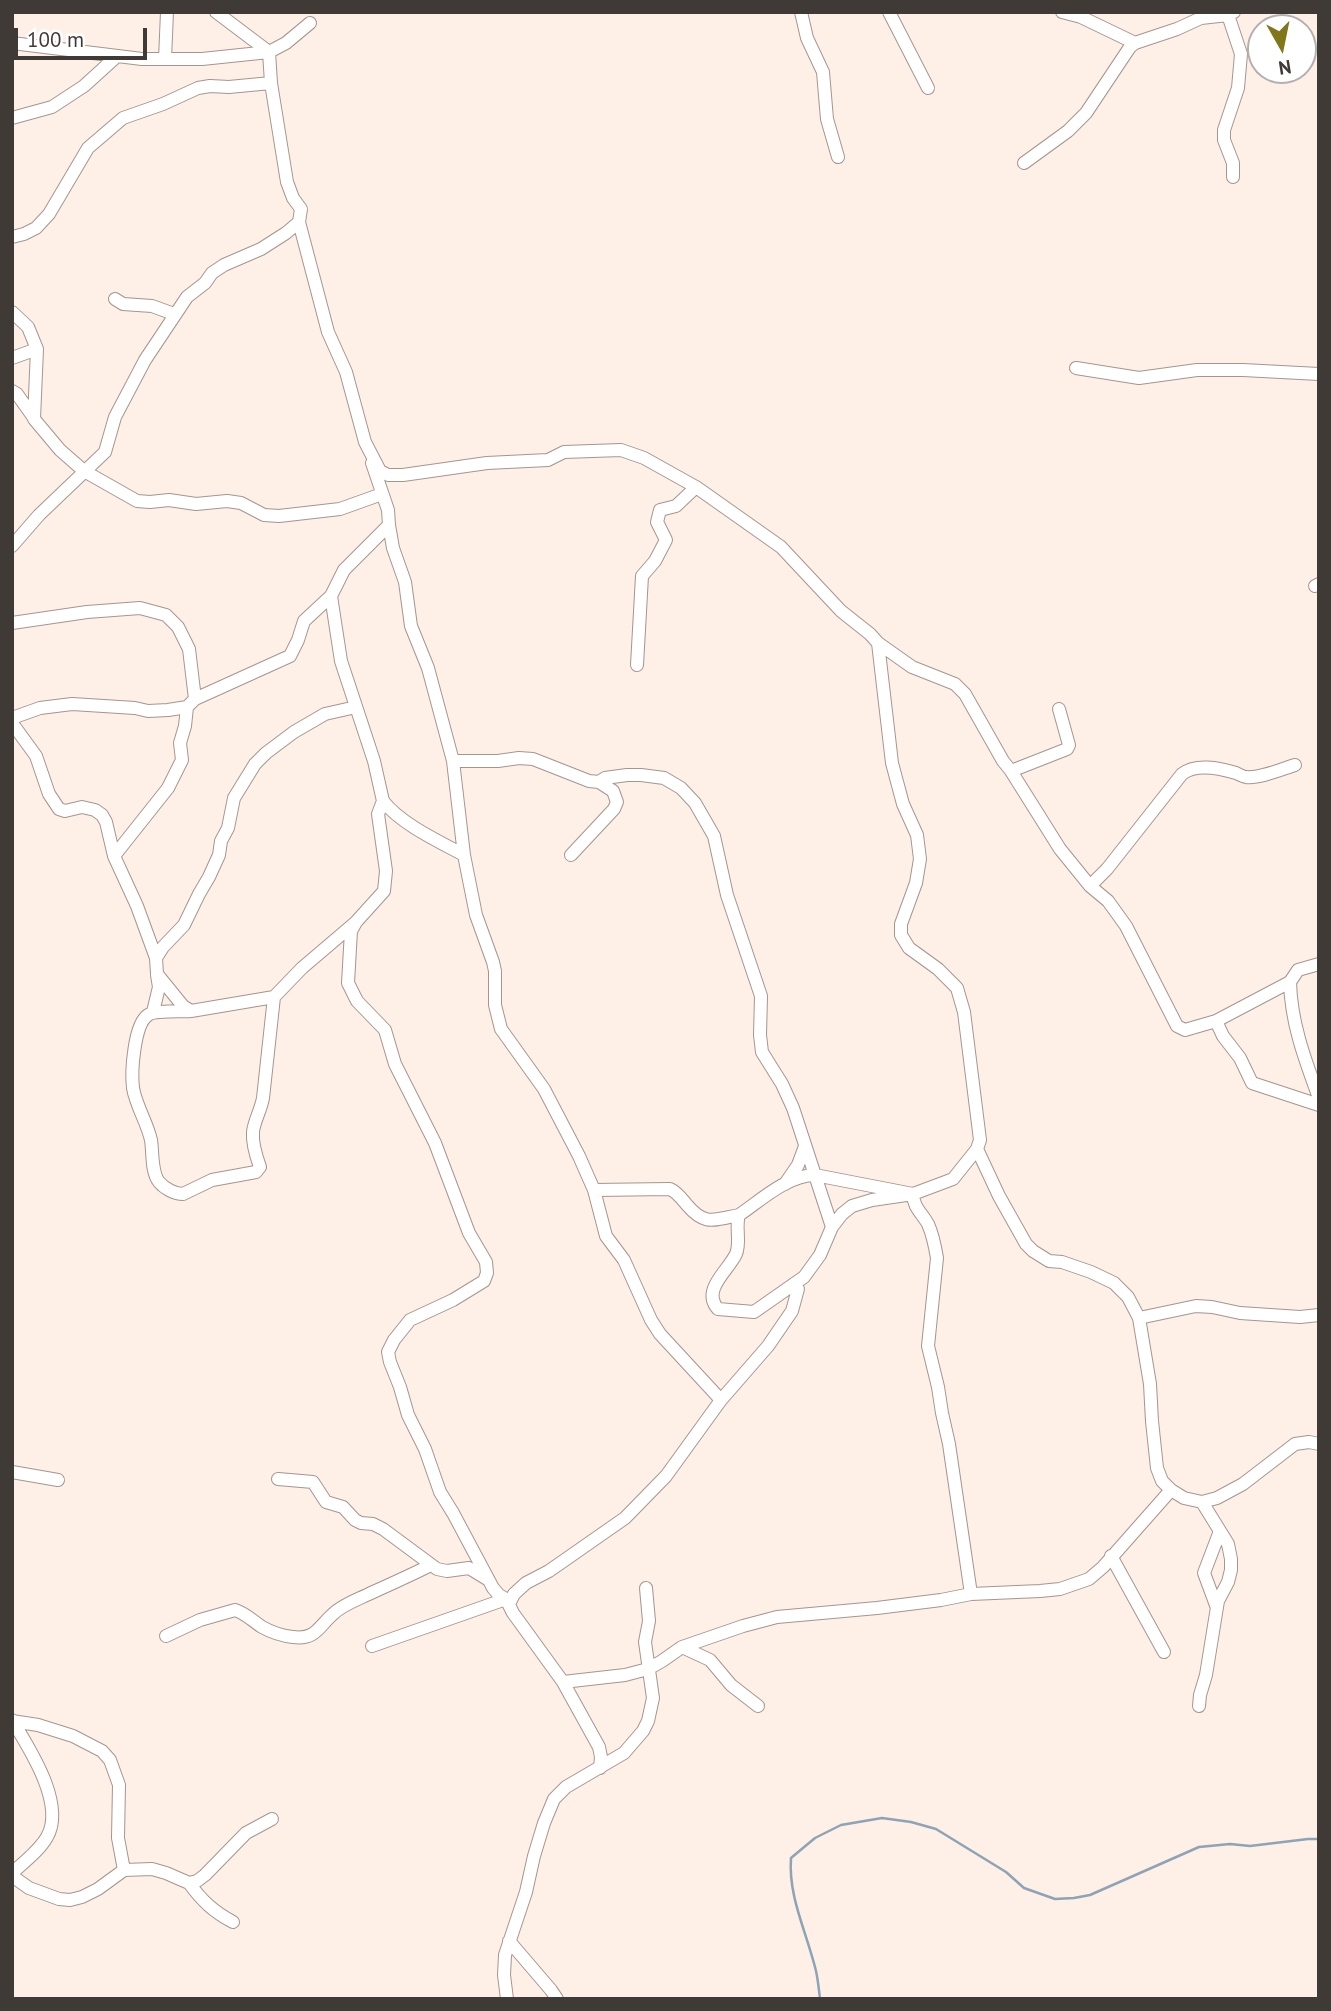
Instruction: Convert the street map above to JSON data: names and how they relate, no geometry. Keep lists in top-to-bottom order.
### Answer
{
  "scale_bar": "100 m",
  "north": "bottom"
}
